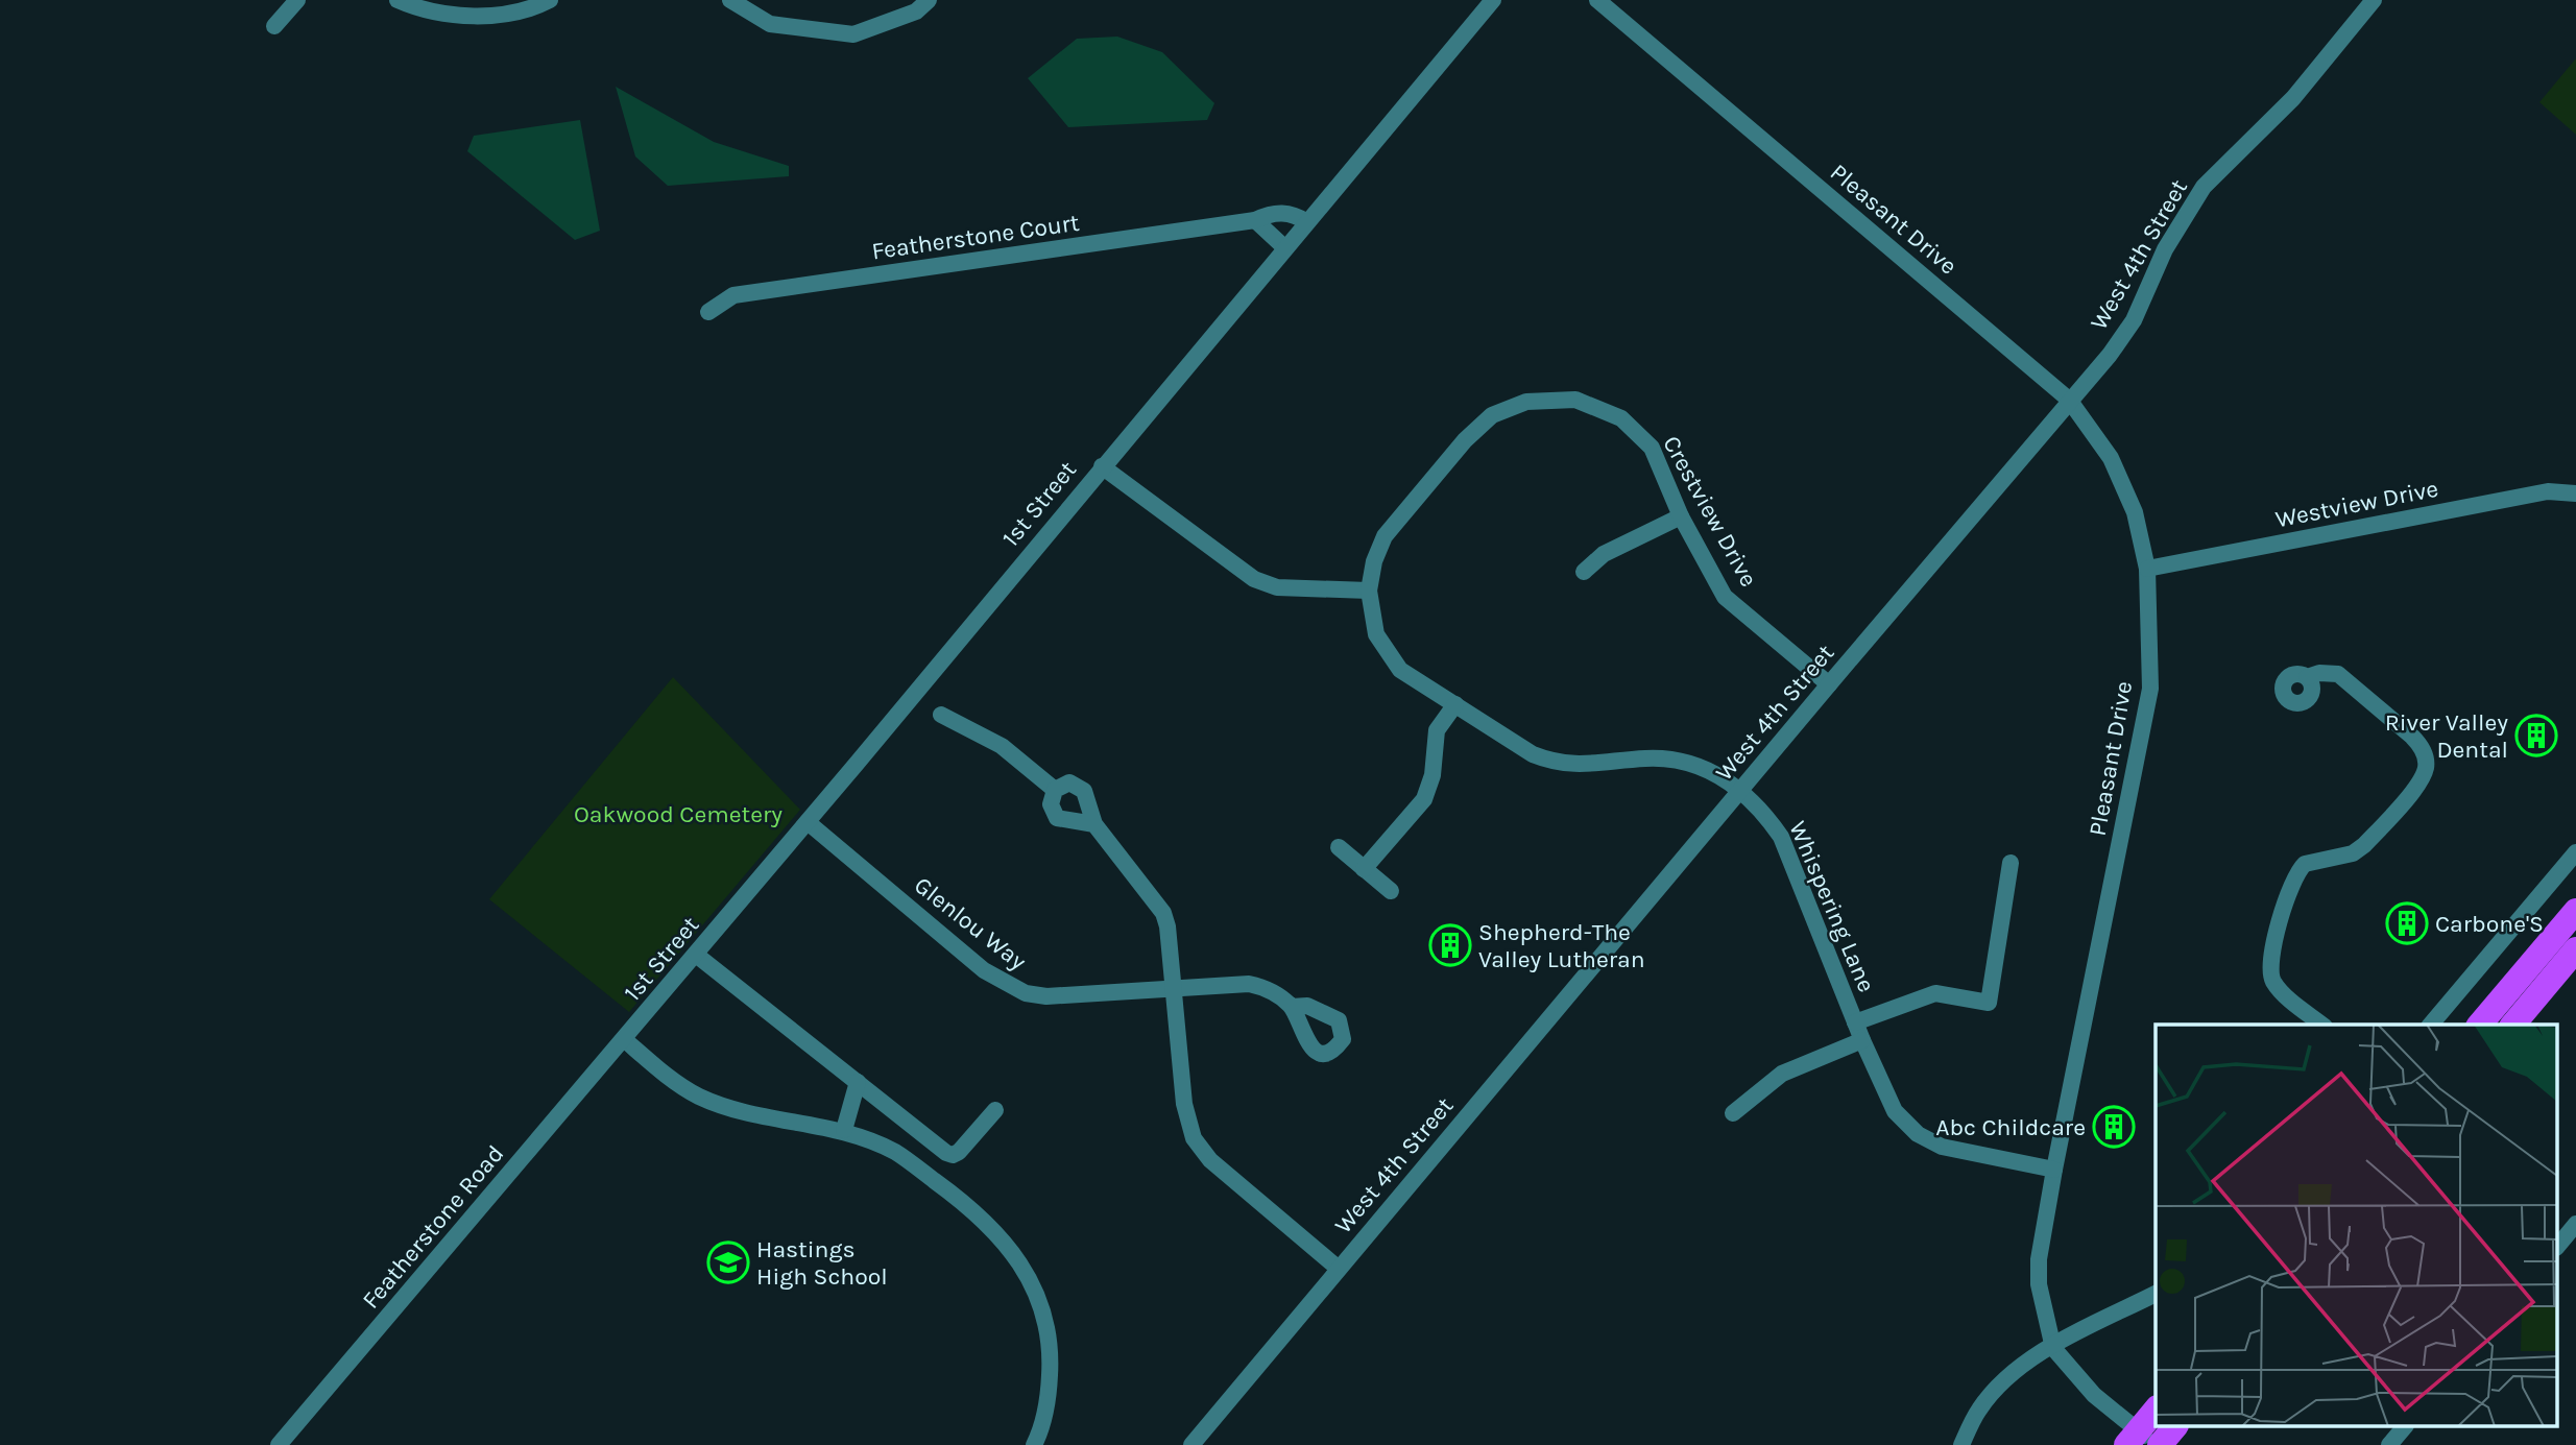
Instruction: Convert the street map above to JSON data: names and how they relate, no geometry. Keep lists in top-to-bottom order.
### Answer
{
  "streets": {
    "street": [
      "Pleasant Drive",
      "Featherstone Court",
      "West 4th Street",
      "1st Street",
      "Westview Drive",
      "Crestview Drive",
      "Whispering Lane",
      "Glenlou Way",
      "Featherstone Road"
    ]
  },
  "crossings": [
    ["Pleasant Drive", "West 4th Street"],
    ["Pleasant Drive", "Westview Drive"],
    ["Pleasant Drive", "Whispering Lane"],
    ["Featherstone Court", "1st Street"],
    ["West 4th Street", "Crestview Drive"],
    ["West 4th Street", "Whispering Lane"],
    ["1st Street", "Glenlou Way"],
    ["1st Street", "Featherstone Road"],
    ["Crestview Drive", "Whispering Lane"]
  ],
  "parks": ["Oakwood Cemetery"],
  "places": {
    "building": [
      "River Valley Dental",
      "Carbone'S",
      "Shepherd-The Valley Lutheran",
      "Abc Childcare"
    ],
    "school or university": ["Hastings High School"]
  }
}
